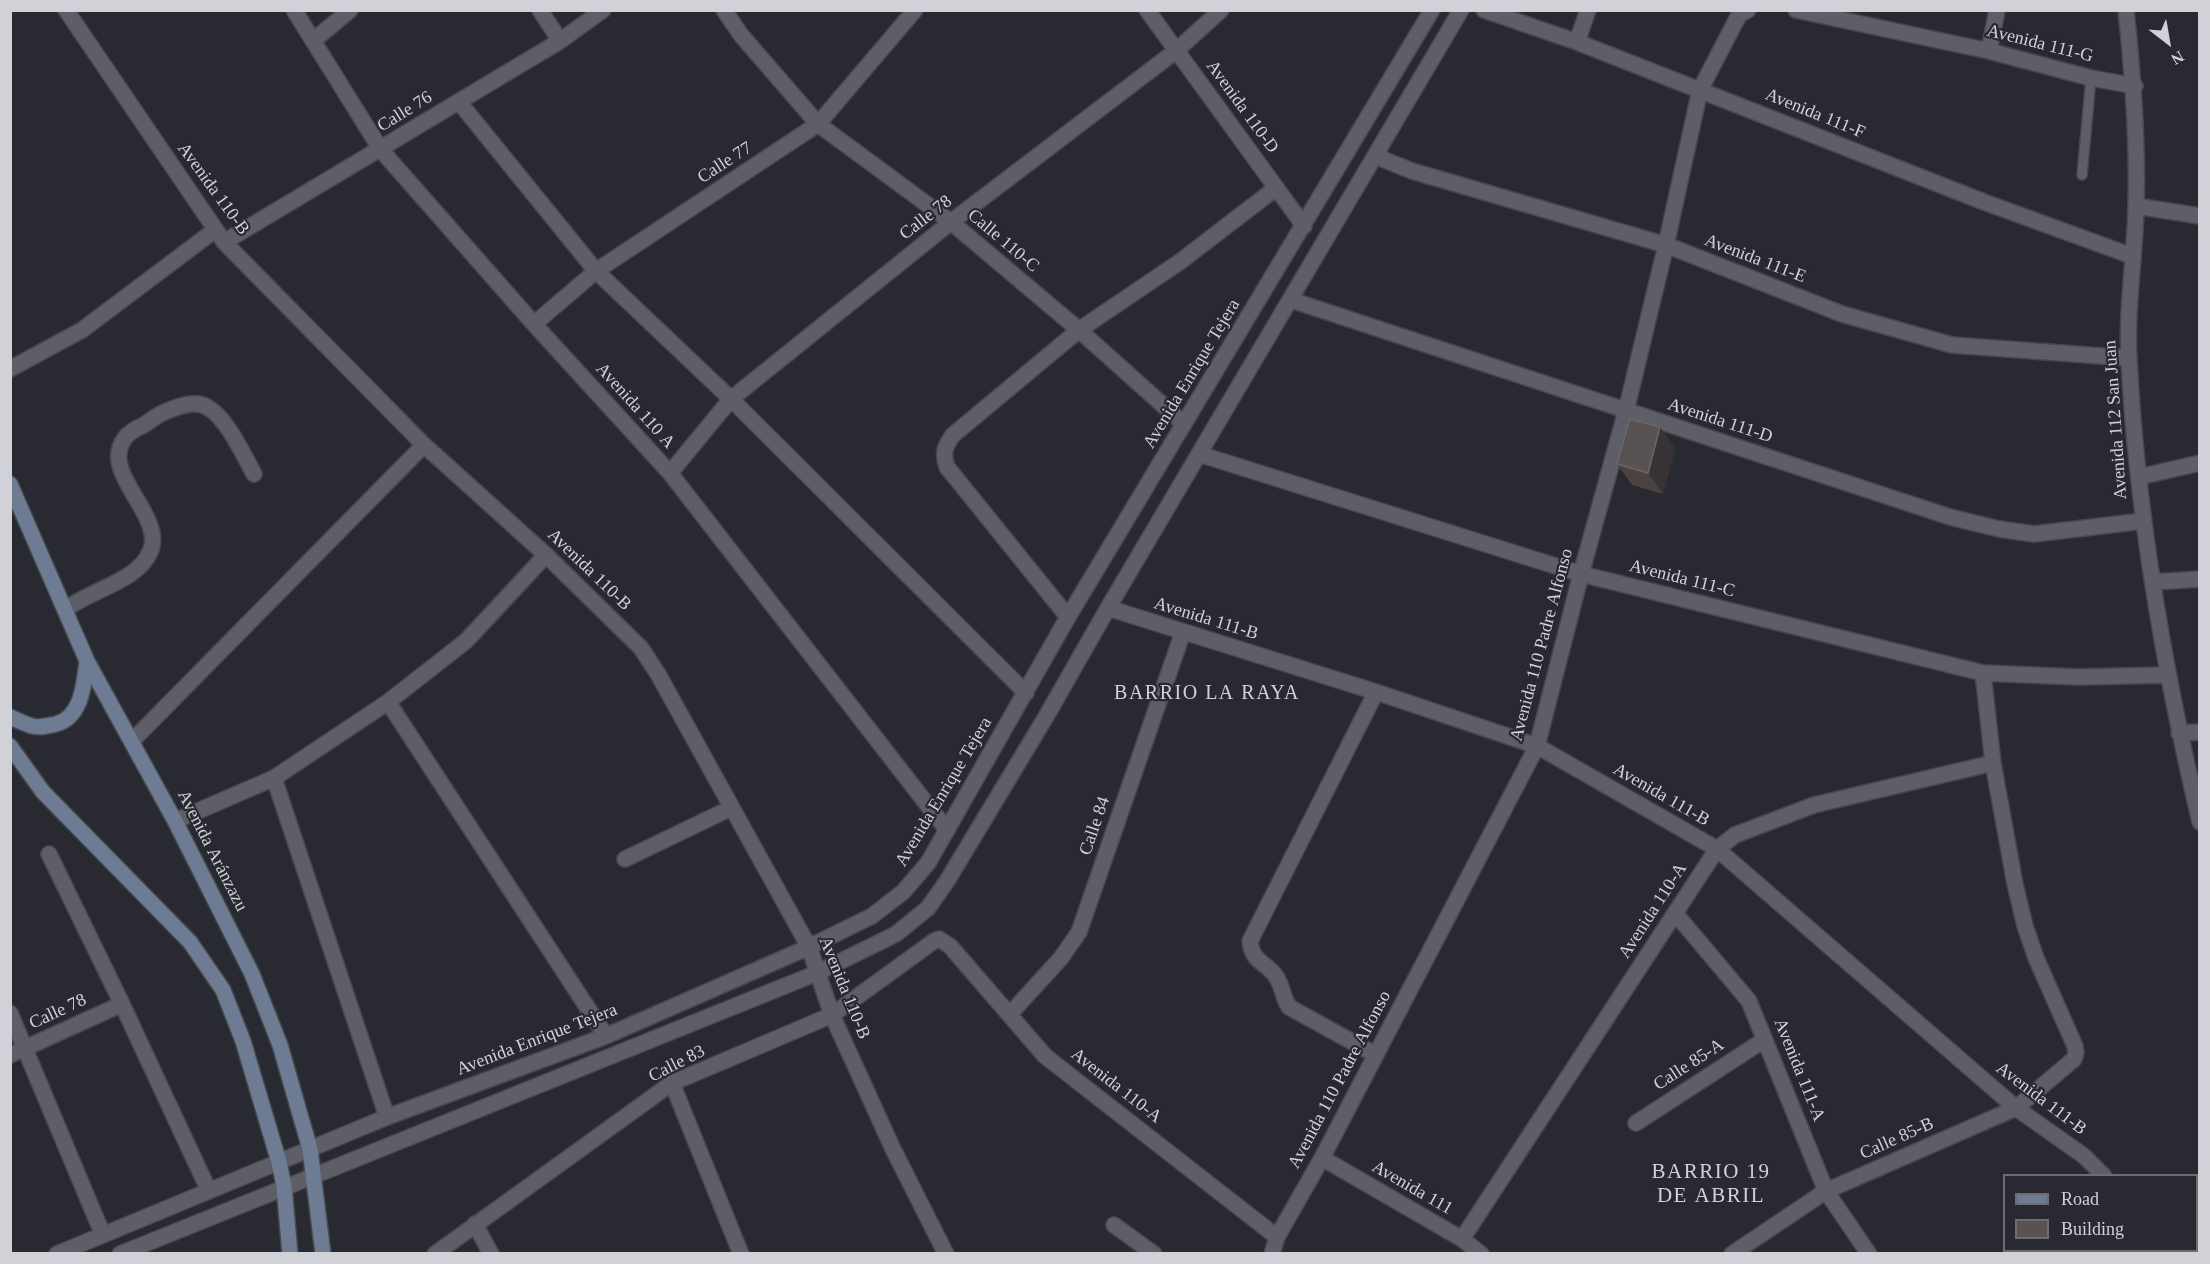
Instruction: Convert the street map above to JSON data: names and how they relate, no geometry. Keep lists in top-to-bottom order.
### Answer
{
  "streets": {
    "main road": ["Avenida Aránzazu"],
    "street": [
      "Avenida 111-G",
      "Avenida 110-D",
      "Calle 76",
      "Avenida 111-F",
      "Calle 77",
      "Avenida 110-B",
      "Calle 78",
      "Calle 110-C",
      "Avenida 111-E",
      "Avenida Enrique Tejera",
      "Avenida 110 A",
      "Avenida 112 San Juan",
      "Avenida 111-D",
      "Avenida 111-C",
      "Avenida 111-B",
      "Avenida 110 Padre Alfonso",
      "Calle 84",
      "Avenida 110-A",
      "Calle 83",
      "Calle 85-A",
      "Avenida 111-A",
      "Calle 85-B",
      "Avenida 111"
    ]
  },
  "crossings": [
    ["Avenida 111-G", "Avenida 112 San Juan"],
    ["Avenida 110-D", "Calle 78"],
    ["Avenida 110-D", "Avenida Enrique Tejera"],
    ["Calle 76", "Avenida 110-B"],
    ["Calle 76", "Avenida 110 A"],
    ["Avenida 111-F", "Avenida 112 San Juan"],
    ["Avenida 111-F", "Avenida 110 Padre Alfonso"],
    ["Calle 77", "Calle 110-C"],
    ["Calle 77", "Avenida 110 A"],
    ["Avenida 110-B", "Avenida Enrique Tejera"],
    ["Avenida 110-B", "Calle 83"],
    ["Calle 78", "Calle 110-C"],
    ["Calle 78", "Avenida 110 A"],
    ["Calle 110-C", "Avenida Enrique Tejera"],
    ["Avenida 111-E", "Avenida 112 San Juan"],
    ["Avenida 111-E", "Avenida 110 Padre Alfonso"],
    ["Avenida Enrique Tejera", "Avenida 110 A"],
    ["Avenida Enrique Tejera", "Avenida Aránzazu"],
    ["Avenida 112 San Juan", "Avenida 111-D"],
    ["Avenida 112 San Juan", "Avenida 111-C"],
    ["Avenida 111-D", "Avenida 110 Padre Alfonso"],
    ["Avenida 111-C", "Avenida 110 Padre Alfonso"],
    ["Avenida 111-B", "Avenida 110 Padre Alfonso"],
    ["Avenida 111-B", "Calle 84"],
    ["Avenida 111-B", "Avenida 110-A"],
    ["Avenida 111-B", "Calle 85-B"],
    ["Avenida 110 Padre Alfonso", "Avenida 110-A"],
    ["Avenida 110 Padre Alfonso", "Avenida 111"],
    ["Calle 84", "Avenida 110-A"],
    ["Avenida 110-A", "Calle 83"],
    ["Avenida 110-A", "Avenida 111-A"],
    ["Avenida 110-A", "Calle 85-B"],
    ["Avenida 110-A", "Avenida 111"],
    ["Calle 85-A", "Avenida 111-A"],
    ["Avenida 111-A", "Calle 85-B"]
  ],
  "districts": ["BARRIO LA RAYA", "BARRIO 19 DE ABRIL"],
  "legend": ["Road", "Building"],
  "north": "bottom right"
}
